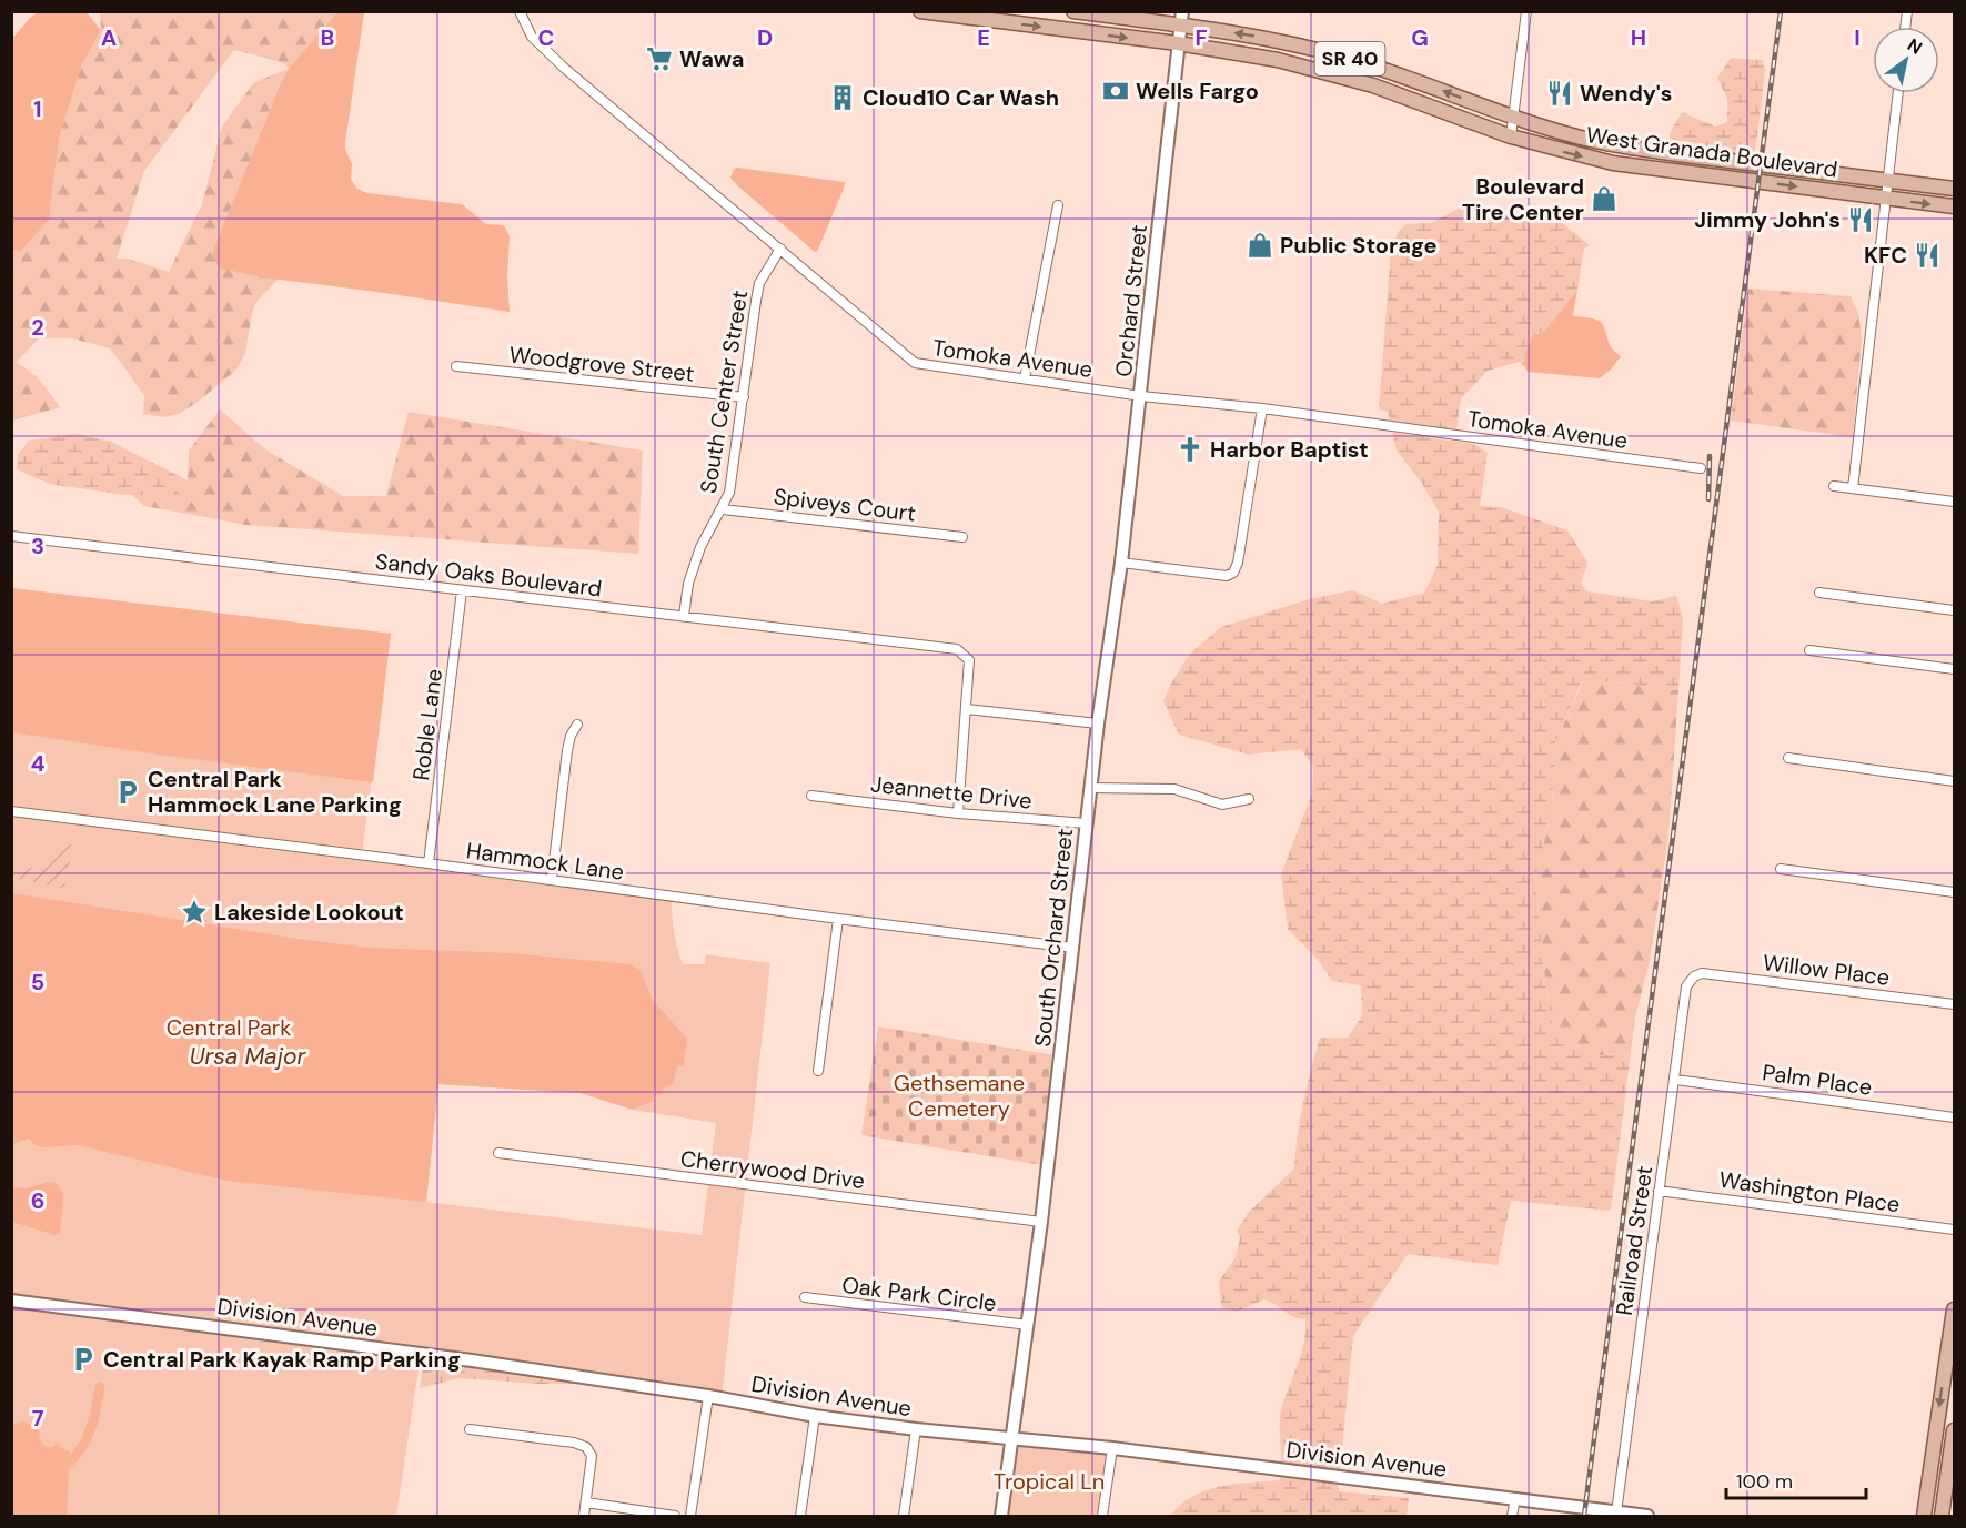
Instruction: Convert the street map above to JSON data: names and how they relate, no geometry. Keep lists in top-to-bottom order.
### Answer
{
  "streets": {
    "main road": ["SR 40", "West Granada Boulevard"],
    "street": [
      "Orchard Street",
      "Tomoka Avenue",
      "Woodgrove Street",
      "South Center Street",
      "Spiveys Court",
      "Sandy Oaks Boulevard",
      "Roble Lane",
      "Jeannette Drive",
      "Hammock Lane",
      "South Orchard Street",
      "Willow Place",
      "Palm Place",
      "Cherrywood Drive",
      "Washington Place",
      "Railroad Street",
      "Oak Park Circle",
      "Division Avenue"
    ]
  },
  "crossings": [
    ["West Granada Boulevard", "Orchard Street"],
    ["Orchard Street", "Tomoka Avenue"],
    ["Orchard Street", "South Orchard Street"],
    ["Tomoka Avenue", "South Center Street"],
    ["Woodgrove Street", "South Center Street"],
    ["South Center Street", "Spiveys Court"],
    ["South Center Street", "Sandy Oaks Boulevard"],
    ["Sandy Oaks Boulevard", "Roble Lane"],
    ["Roble Lane", "Hammock Lane"],
    ["Jeannette Drive", "South Orchard Street"],
    ["Hammock Lane", "South Orchard Street"],
    ["South Orchard Street", "Cherrywood Drive"],
    ["South Orchard Street", "Oak Park Circle"],
    ["South Orchard Street", "Division Avenue"],
    ["Willow Place", "Railroad Street"],
    ["Palm Place", "Railroad Street"],
    ["Washington Place", "Railroad Street"],
    ["Railroad Street", "Division Avenue"]
  ],
  "water": ["Ursa Major"],
  "parks": ["Central Park", "Gethsemane Cemetery", "Tropical Ln"],
  "places": {
    "supermarket": ["Wawa"],
    "bank": ["Wells Fargo"],
    "restaurant": ["Wendy's", "Jimmy John's", "KFC"],
    "building": ["Cloud10 Car Wash"],
    "shop": ["Boulevard Tire Center", "Public Storage"],
    "church": ["Harbor Baptist"],
    "parking": ["Central Park Hammock Lane Parking", "Central Park Kayak Ramp Parking"],
    "place": ["Lakeside Lookout"]
  },
  "scale_bar": "100 m",
  "north": "top right",
  "grid": {
    "columns": [
      "A",
      "B",
      "C",
      "D",
      "E",
      "F",
      "G",
      "H",
      "I"
    ],
    "rows": [
      "1",
      "2",
      "3",
      "4",
      "5",
      "6",
      "7"
    ]
  }
}
